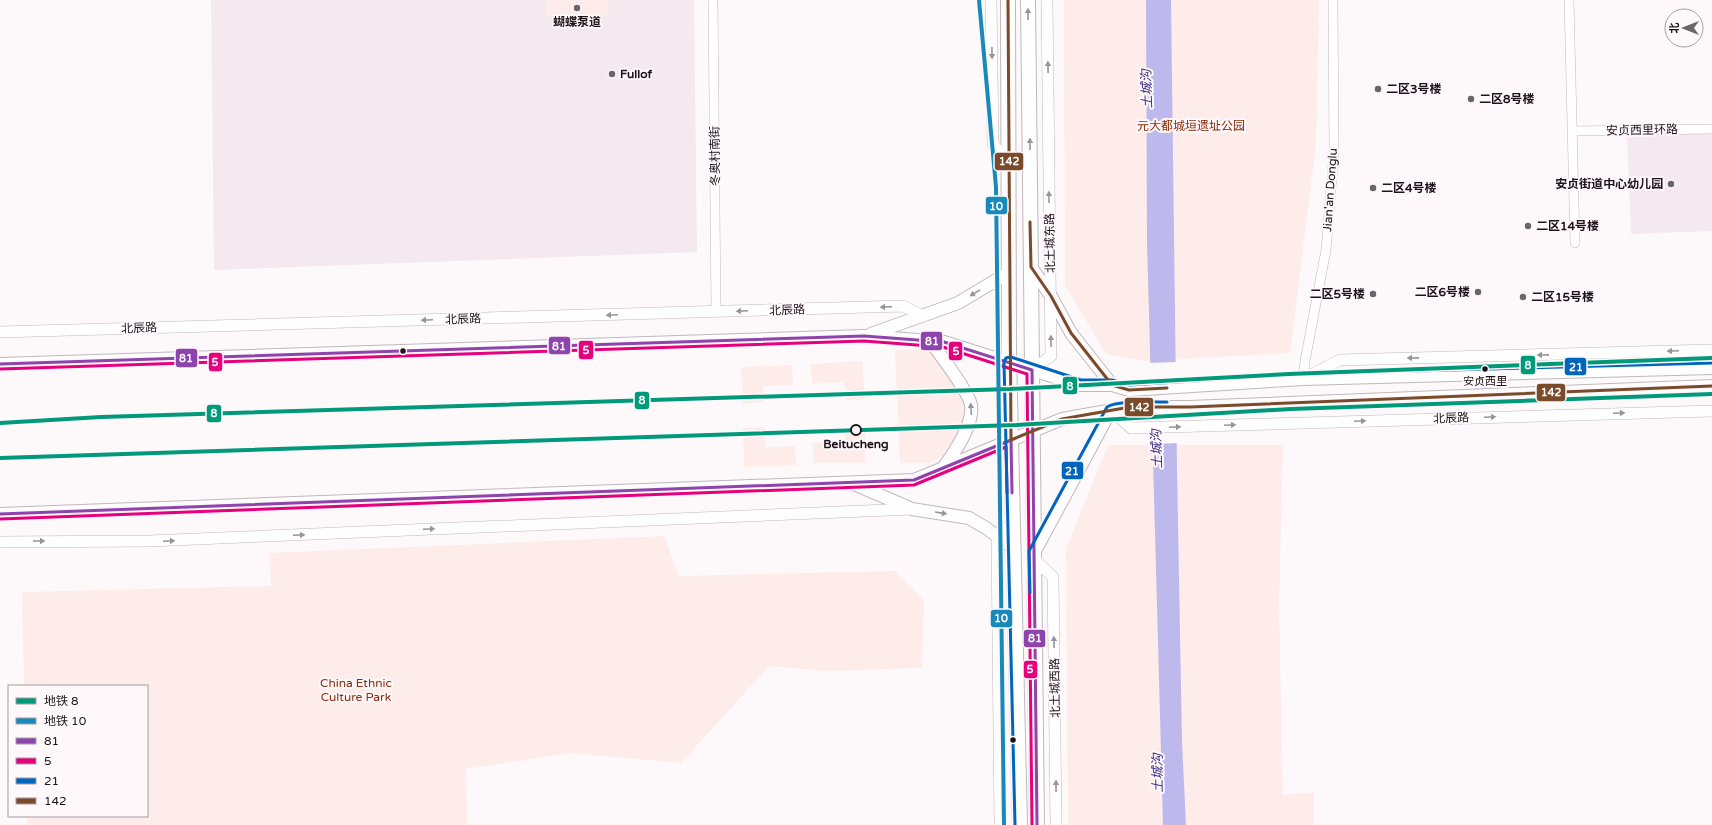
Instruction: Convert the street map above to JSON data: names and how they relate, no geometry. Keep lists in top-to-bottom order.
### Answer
{
  "streets": {
    "main road": ["北土城东路", "北土城西路"],
    "street": [
      "安贞西里环路",
      "冬奥村南街",
      "Jian'an Donglu",
      "北辰路"
    ]
  },
  "crossings": [
    ["冬奥村南街", "北辰路"]
  ],
  "water": ["土城沟"],
  "parks": ["元大都城垣遗址公园", "China Ethnic Culture Park"],
  "places": [
    "蝴蝶泵道",
    "Fullof",
    "二区3号楼",
    "二区8号楼",
    "安贞街道中心幼儿园",
    "二区4号楼",
    "二区14号楼",
    "二区6号楼",
    "二区5号楼",
    "二区15号楼",
    "安贞西里",
    "Beitucheng"
  ],
  "lines": [
    "metro line 10",
    "transit line 142",
    "transit line 81",
    "transit line 5",
    "transit line 21",
    "metro line 8"
  ],
  "legend": [
    "地铁 8",
    "地铁 10",
    "81",
    "5",
    "21",
    "142"
  ],
  "north": "left"
}
